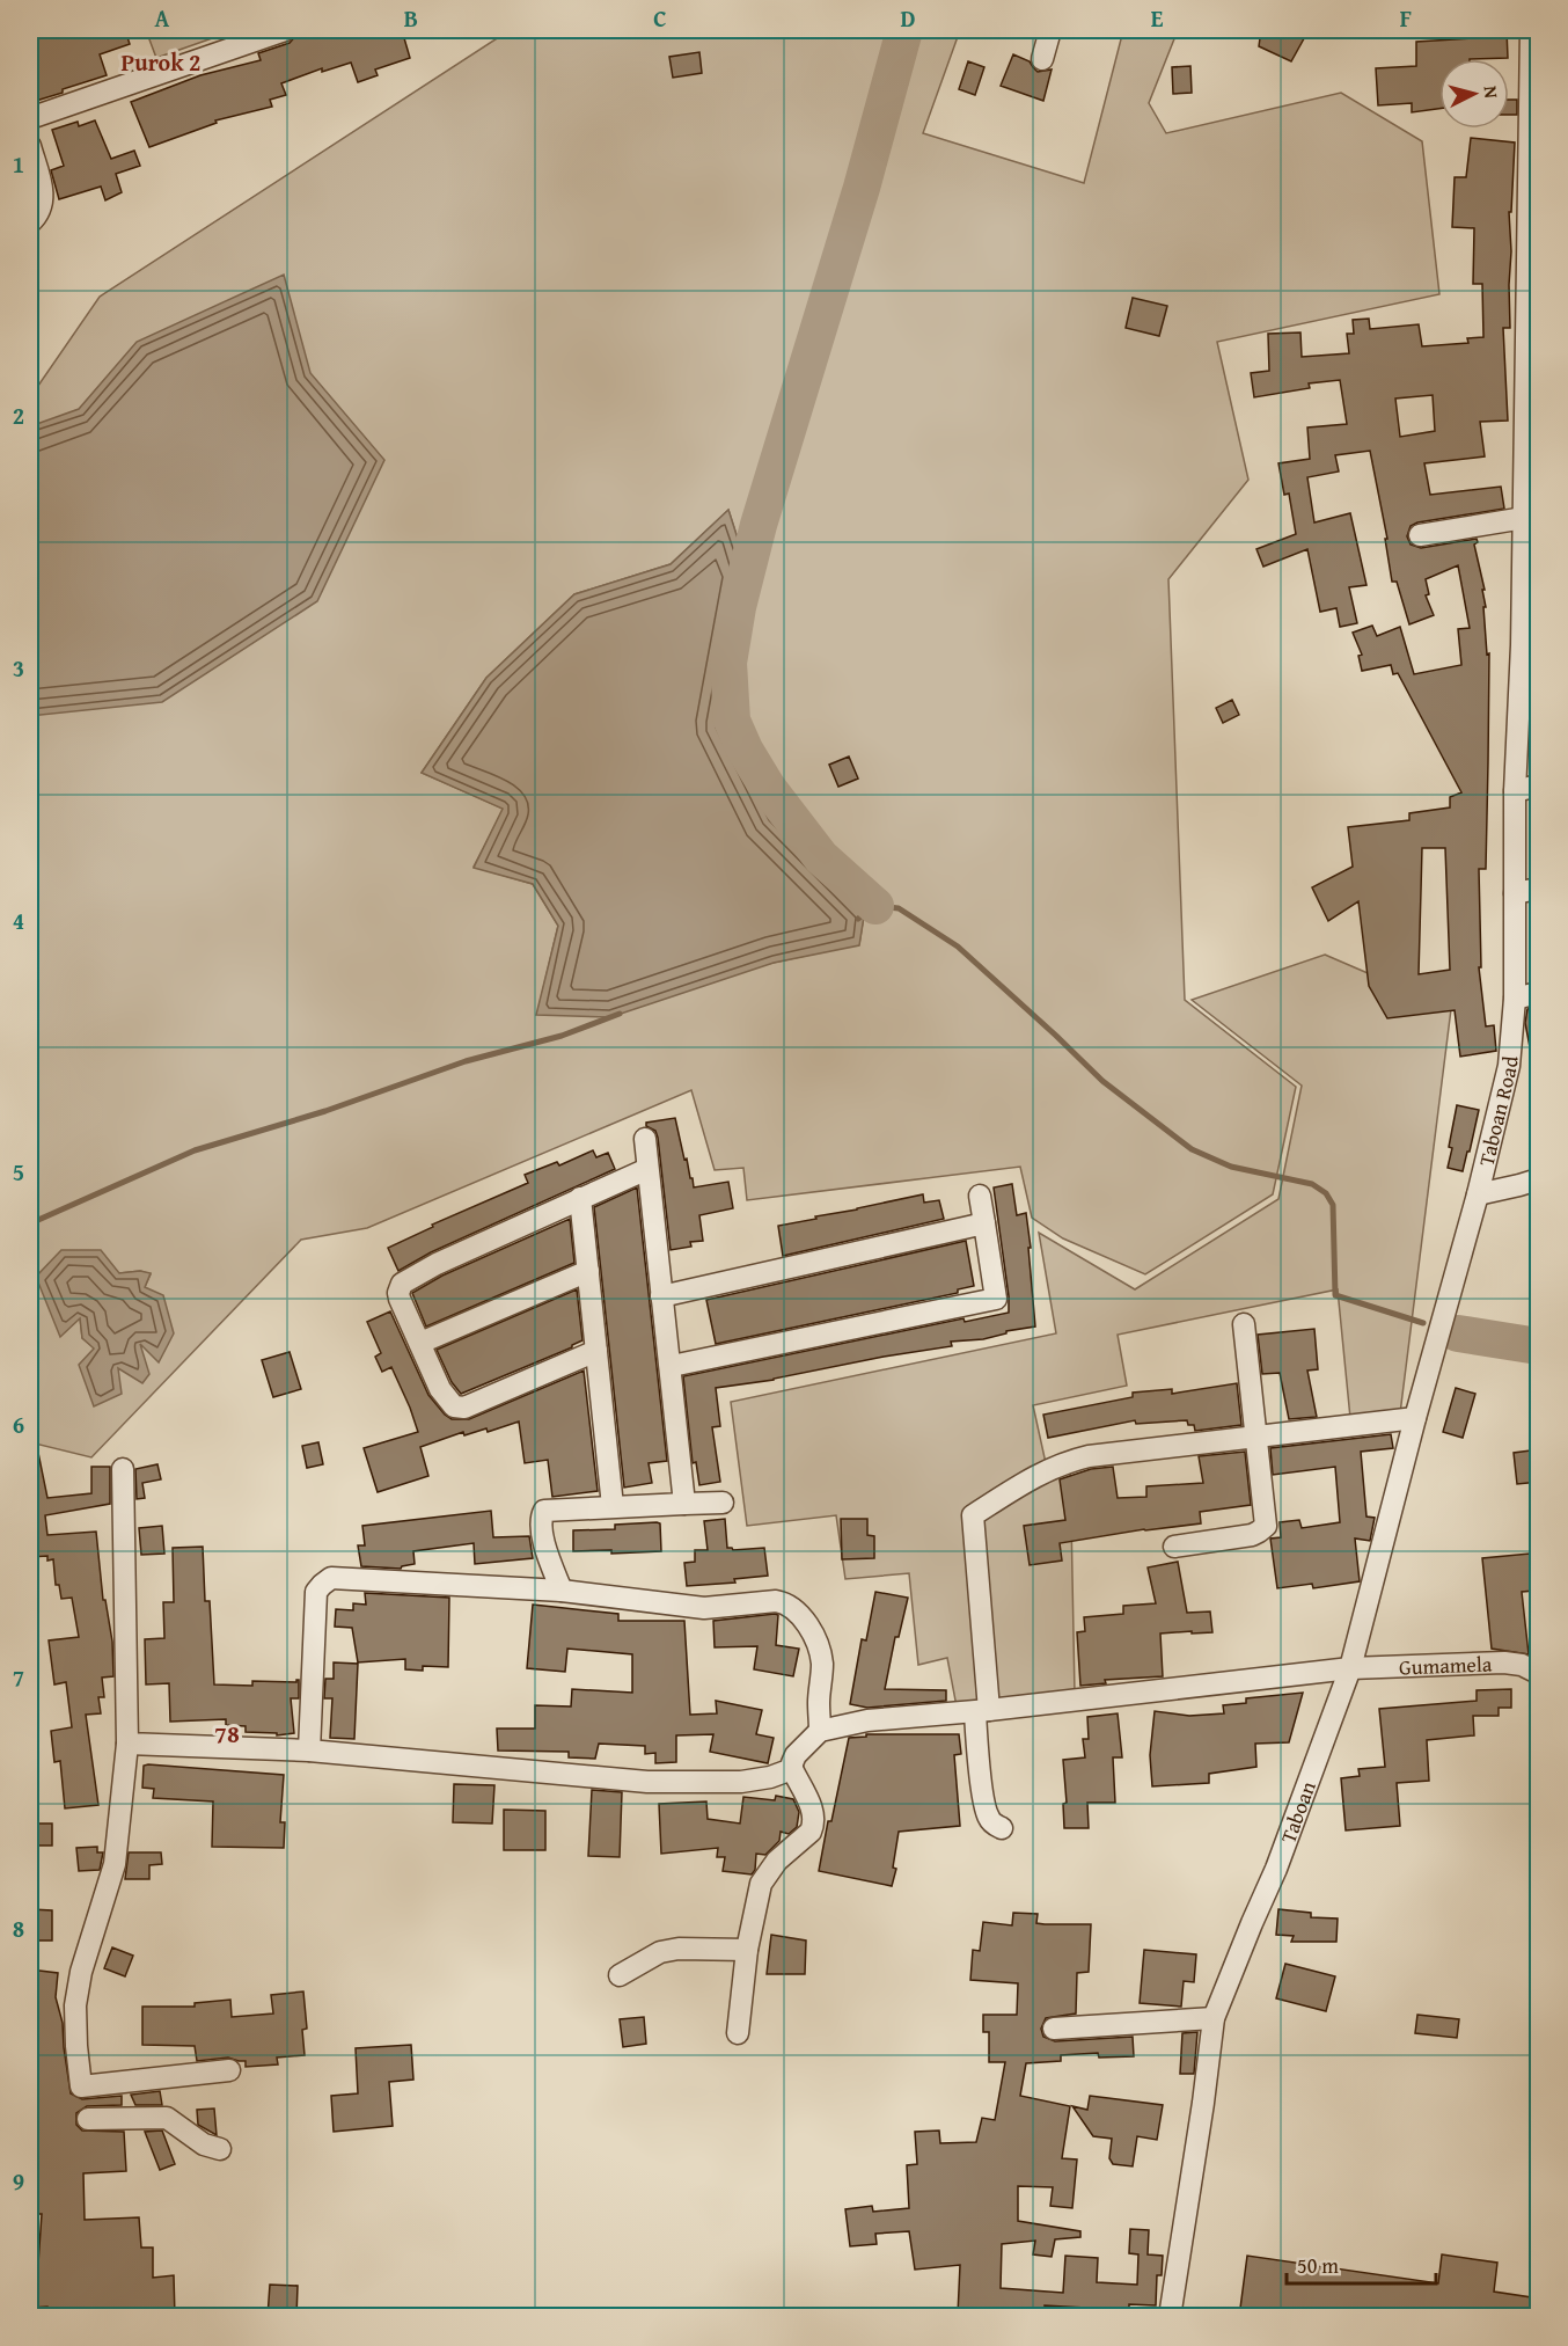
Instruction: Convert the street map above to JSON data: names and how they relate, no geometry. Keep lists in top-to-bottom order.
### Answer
{
  "streets": {
    "street": ["Taboan Road", "Gumamela", "Taboan"]
  },
  "crossings": [
    ["Taboan Road", "Taboan"],
    ["Gumamela", "Taboan"]
  ],
  "districts": ["Purok 2", "78"],
  "scale_bar": "50 m",
  "north": "right",
  "grid": {
    "columns": [
      "A",
      "B",
      "C",
      "D",
      "E",
      "F"
    ],
    "rows": [
      "1",
      "2",
      "3",
      "4",
      "5",
      "6",
      "7",
      "8",
      "9"
    ]
  }
}
